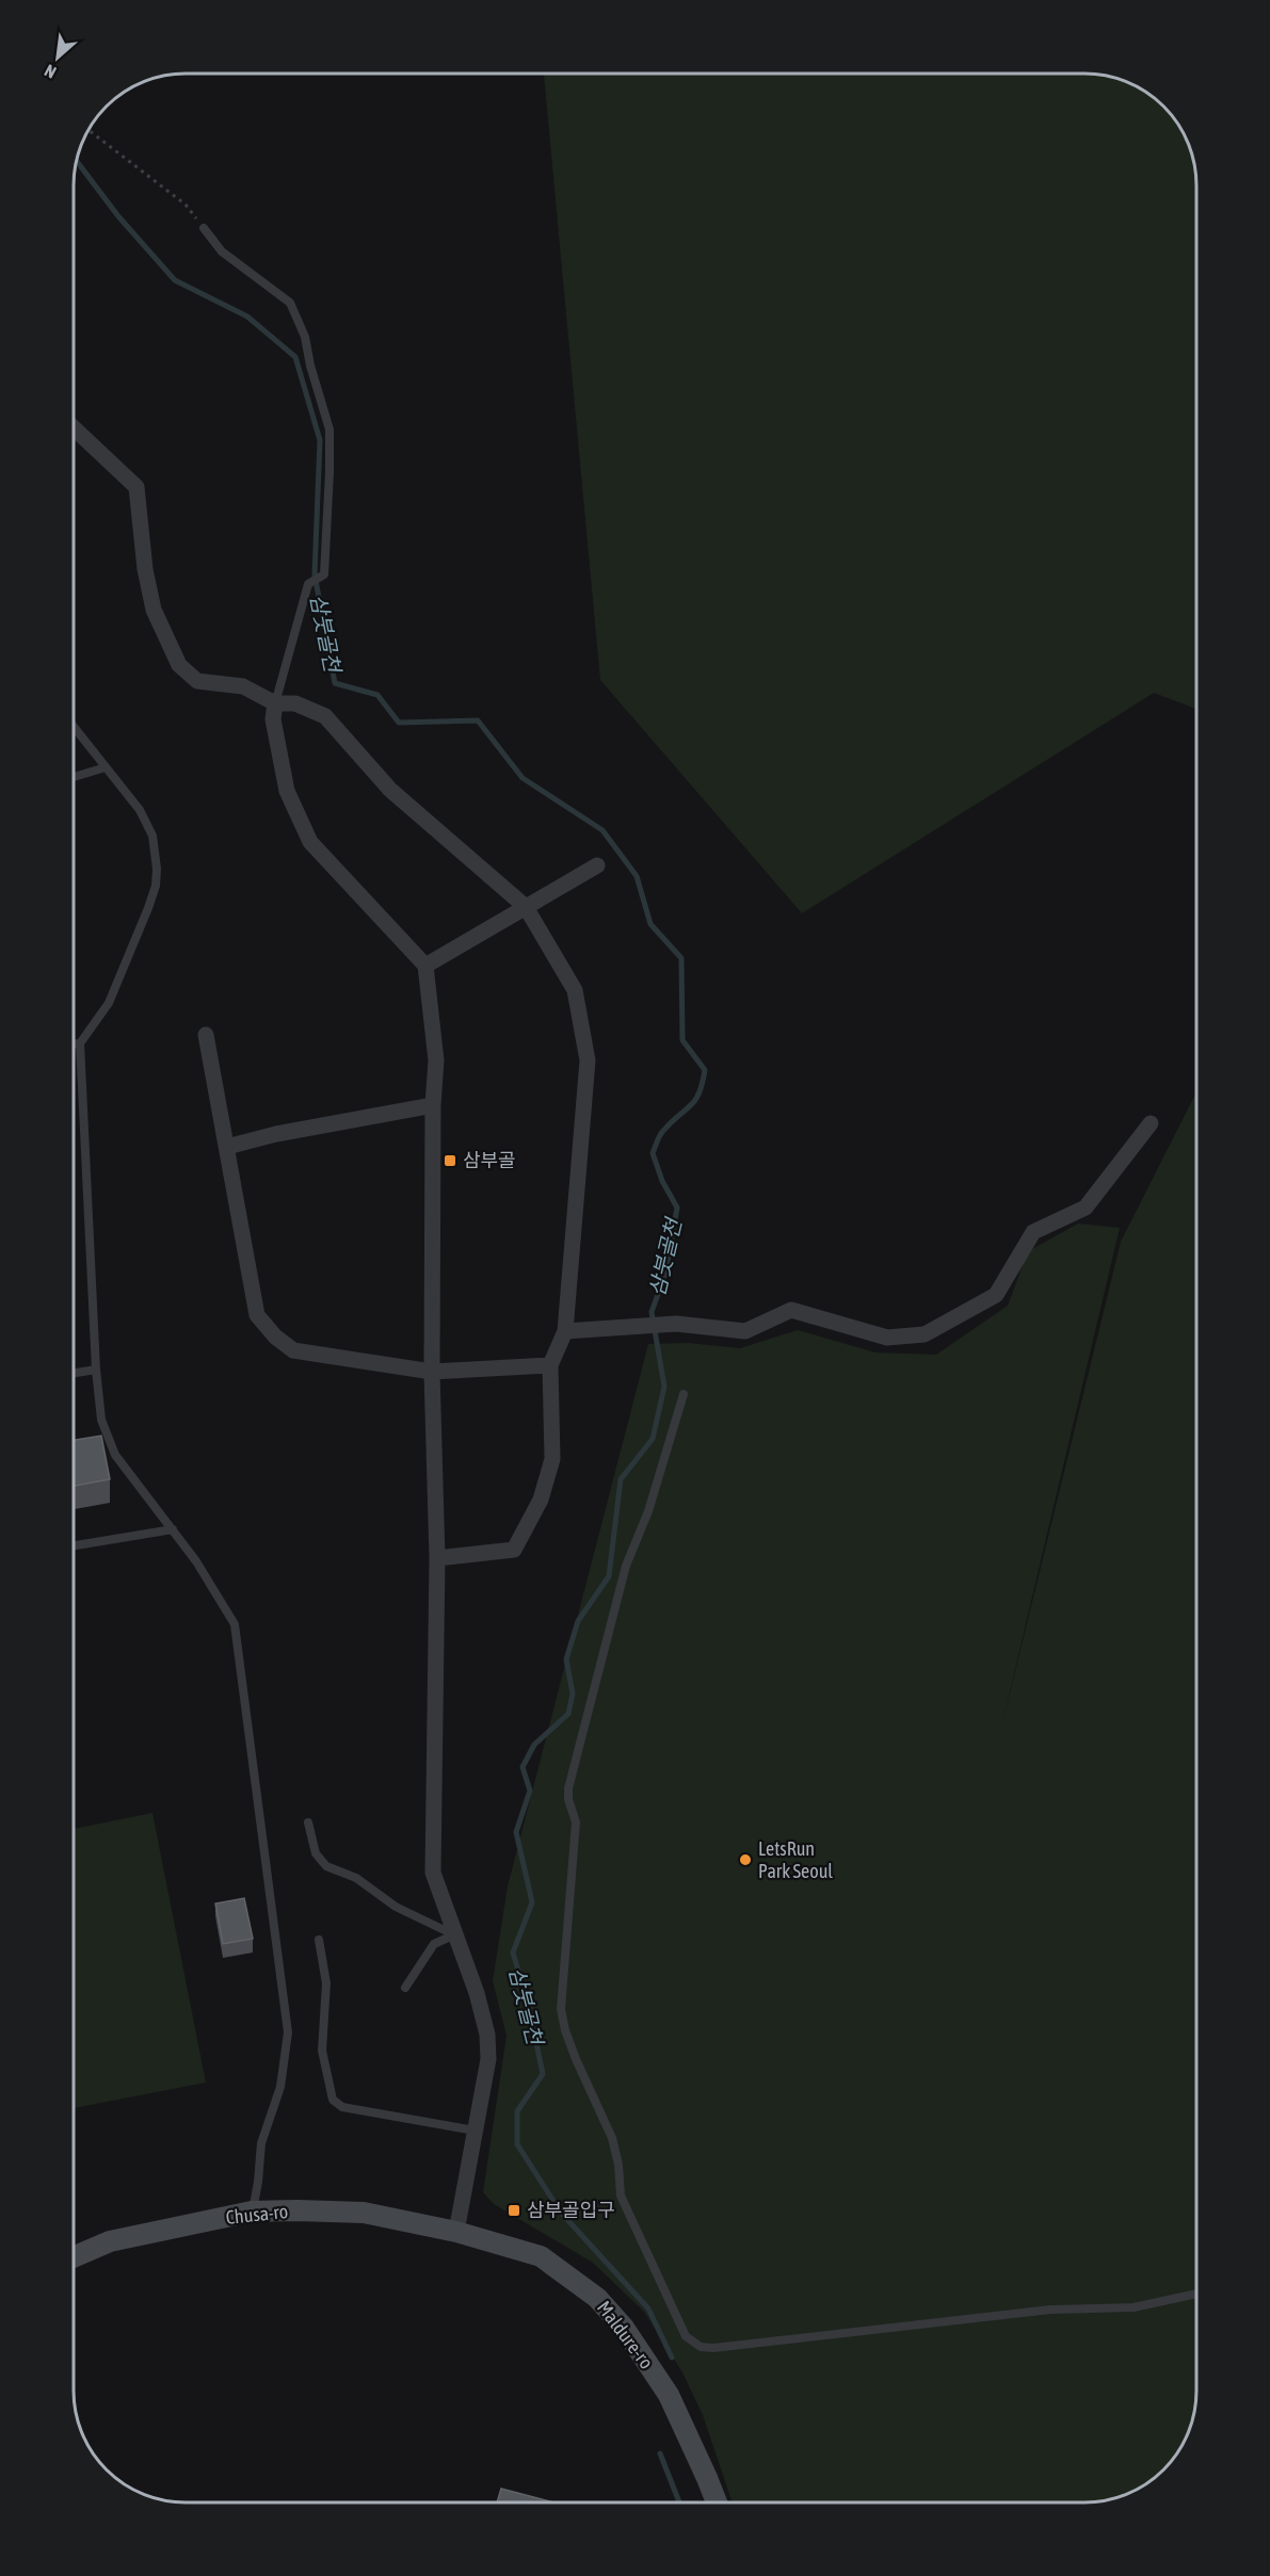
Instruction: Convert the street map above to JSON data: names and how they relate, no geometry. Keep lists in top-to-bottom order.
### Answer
{
  "streets": {
    "street": ["Chusa-ro", "Maldure-ro"]
  },
  "crossings": [
    ["Chusa-ro", "Maldure-ro"]
  ],
  "water": ["삼붓골천"],
  "places": {
    "transit": ["삼부골", "삼부골입구"],
    "other": ["LetsRun Park Seoul"]
  },
  "north": "bottom left"
}
